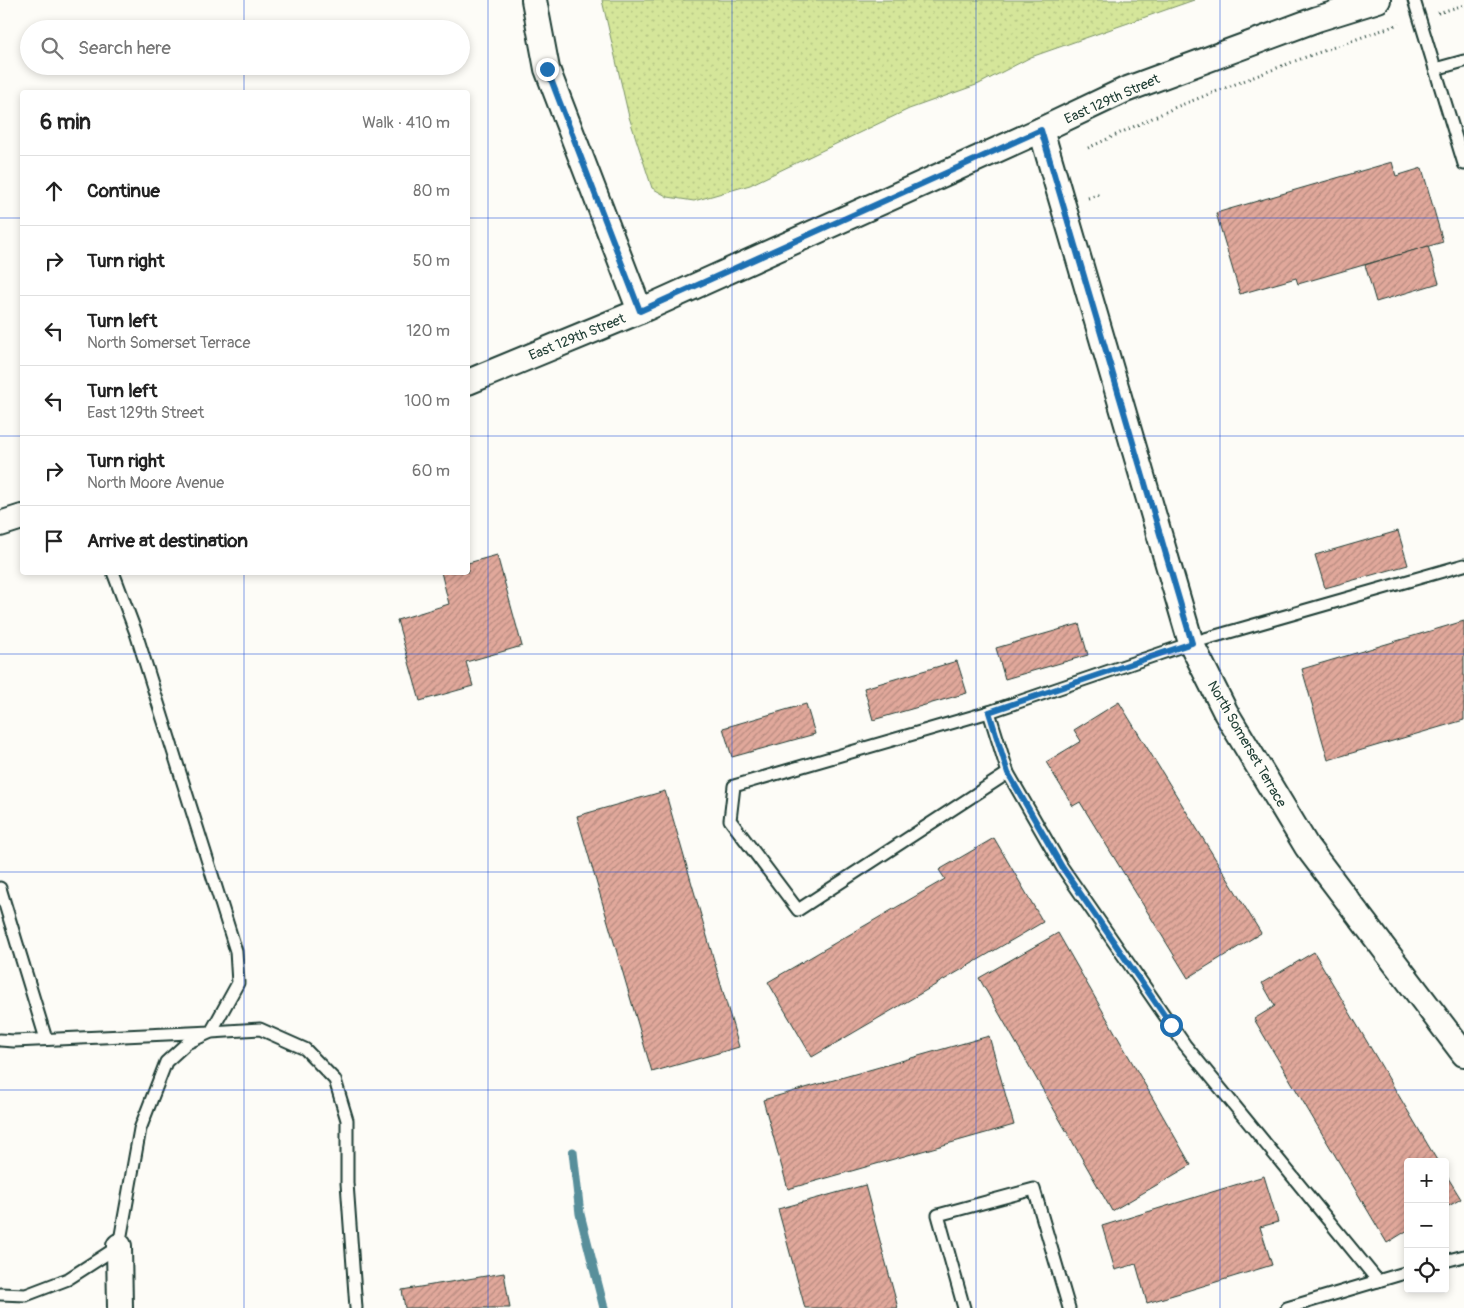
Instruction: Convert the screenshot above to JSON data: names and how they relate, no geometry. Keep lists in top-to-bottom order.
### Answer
{
  "streets": {
    "street": ["East 129th Street", "North Somerset Terrace"]
  },
  "crossings": [
    ["East 129th Street", "North Somerset Terrace"]
  ],
  "page": {
    "search": "Search here",
    "heading": ["6 min", "Walk · 410 m"],
    "list": [
      ["Continue", "80 m"],
      ["Turn right", "50 m"],
      ["Turn left", "North Somerset Terrace", "120 m"],
      ["Turn left", "East 129th Street", "100 m"],
      ["Turn right", "North Moore Avenue", "60 m"],
      "Arrive at destination"
    ],
    "map_buttons": ["+", "−"]
  }
}
